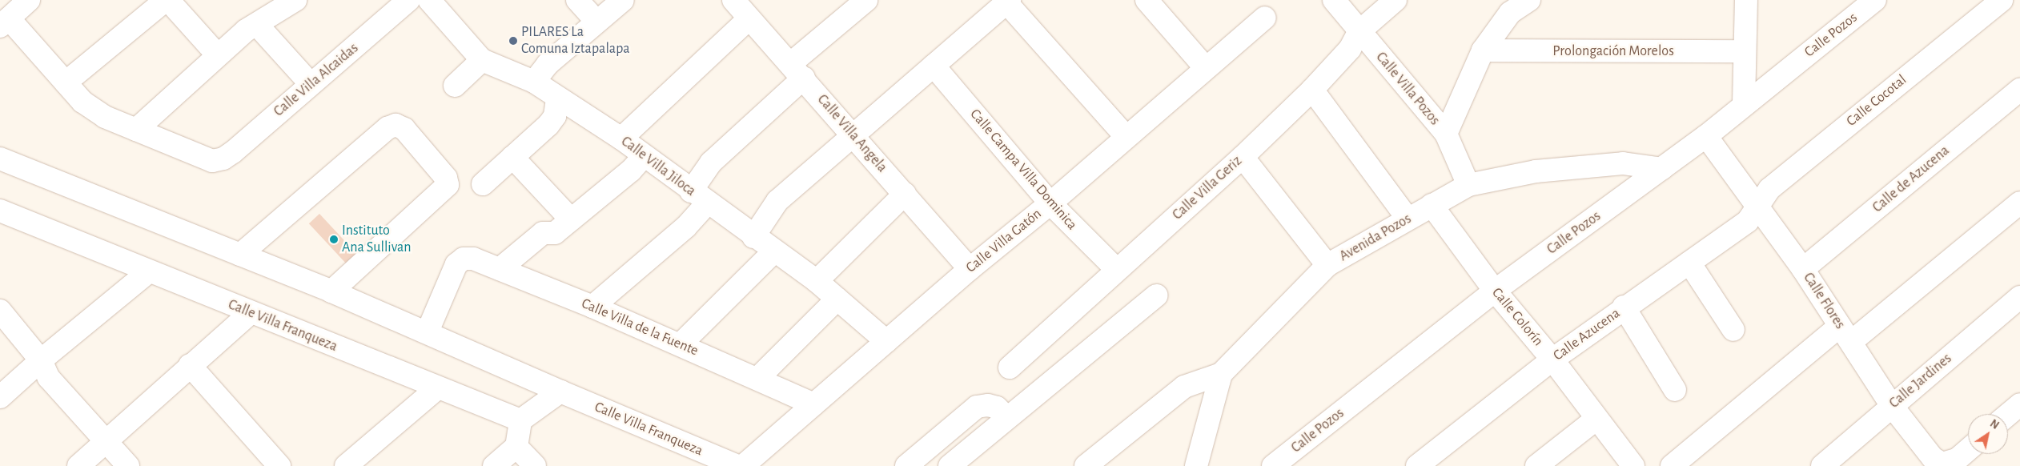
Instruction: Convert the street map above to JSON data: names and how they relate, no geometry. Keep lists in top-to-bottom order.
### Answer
{
  "streets": {
    "street": [
      "Calle Pozos",
      "Prolongación Morelos",
      "Calle Villa Alcaidas",
      "Calle Villa Pozos",
      "Calle Cocotal",
      "Calle Villa Angela",
      "Calle Villa Jiloca",
      "Calle Campa Villa Dominica",
      "Calle de Azucena",
      "Calle Villa Geriz",
      "Avenida Pozos",
      "Calle Villa Gatón",
      "Calle Flores",
      "Calle Colorín",
      "Calle Villa Franqueza",
      "Calle Villa de la Fuente",
      "Calle Azucena",
      "Calle Jardines"
    ]
  },
  "crossings": [
    ["Calle Pozos", "Avenida Pozos"],
    ["Calle Pozos", "Calle Flores"],
    ["Calle Pozos", "Calle Colorín"],
    ["Calle Villa Pozos", "Calle Villa Geriz"],
    ["Calle Villa Pozos", "Avenida Pozos"],
    ["Calle Cocotal", "Calle Flores"],
    ["Calle Cocotal", "Calle Azucena"],
    ["Calle Villa Angela", "Calle Villa Gatón"],
    ["Calle Villa Jiloca", "Calle Villa Gatón"],
    ["Calle Campa Villa Dominica", "Calle Villa Geriz"],
    ["Calle Campa Villa Dominica", "Calle Villa Gatón"],
    ["Calle de Azucena", "Calle Flores"],
    ["Avenida Pozos", "Calle Colorín"],
    ["Calle Villa Gatón", "Calle Villa de la Fuente"],
    ["Calle Flores", "Calle Azucena"],
    ["Calle Flores", "Calle Jardines"],
    ["Calle Colorín", "Calle Azucena"],
    ["Calle Villa Franqueza", "Calle Villa de la Fuente"]
  ],
  "places": ["PILARES La Comuna Iztapalapa", "Instituto Ana Sullivan"],
  "north": "top right"
}
